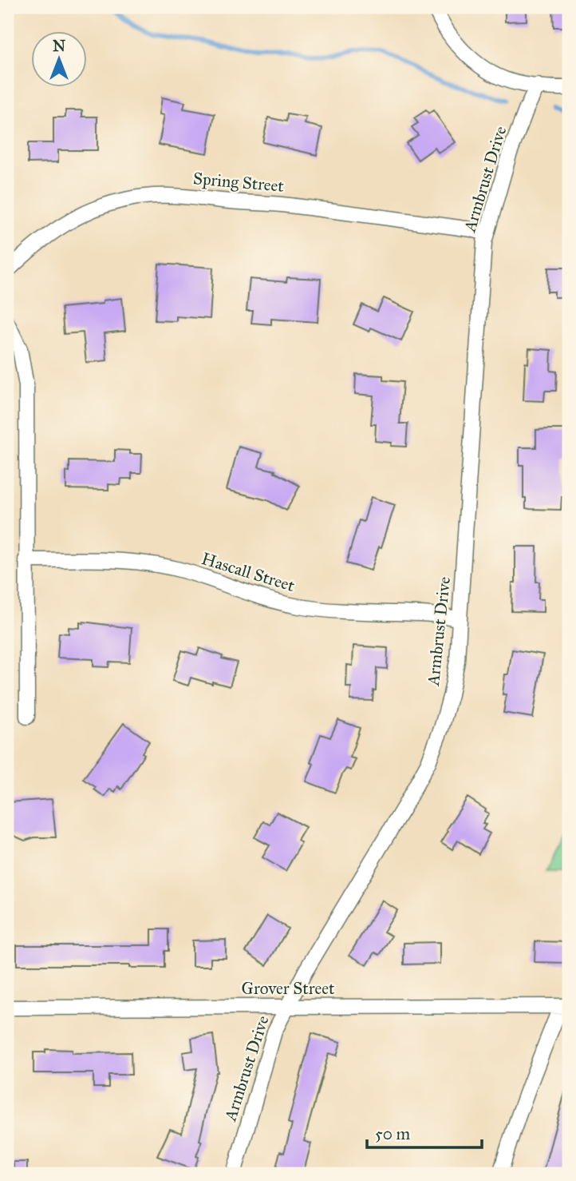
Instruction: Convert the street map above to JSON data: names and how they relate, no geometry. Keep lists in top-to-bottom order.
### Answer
{
  "streets": {
    "street": [
      "Armbrust Drive",
      "Spring Street",
      "Hascall Street",
      "Grover Street"
    ]
  },
  "crossings": [
    ["Armbrust Drive", "Spring Street"],
    ["Armbrust Drive", "Hascall Street"],
    ["Armbrust Drive", "Grover Street"]
  ],
  "scale_bar": "50 m",
  "north": "top"
}
